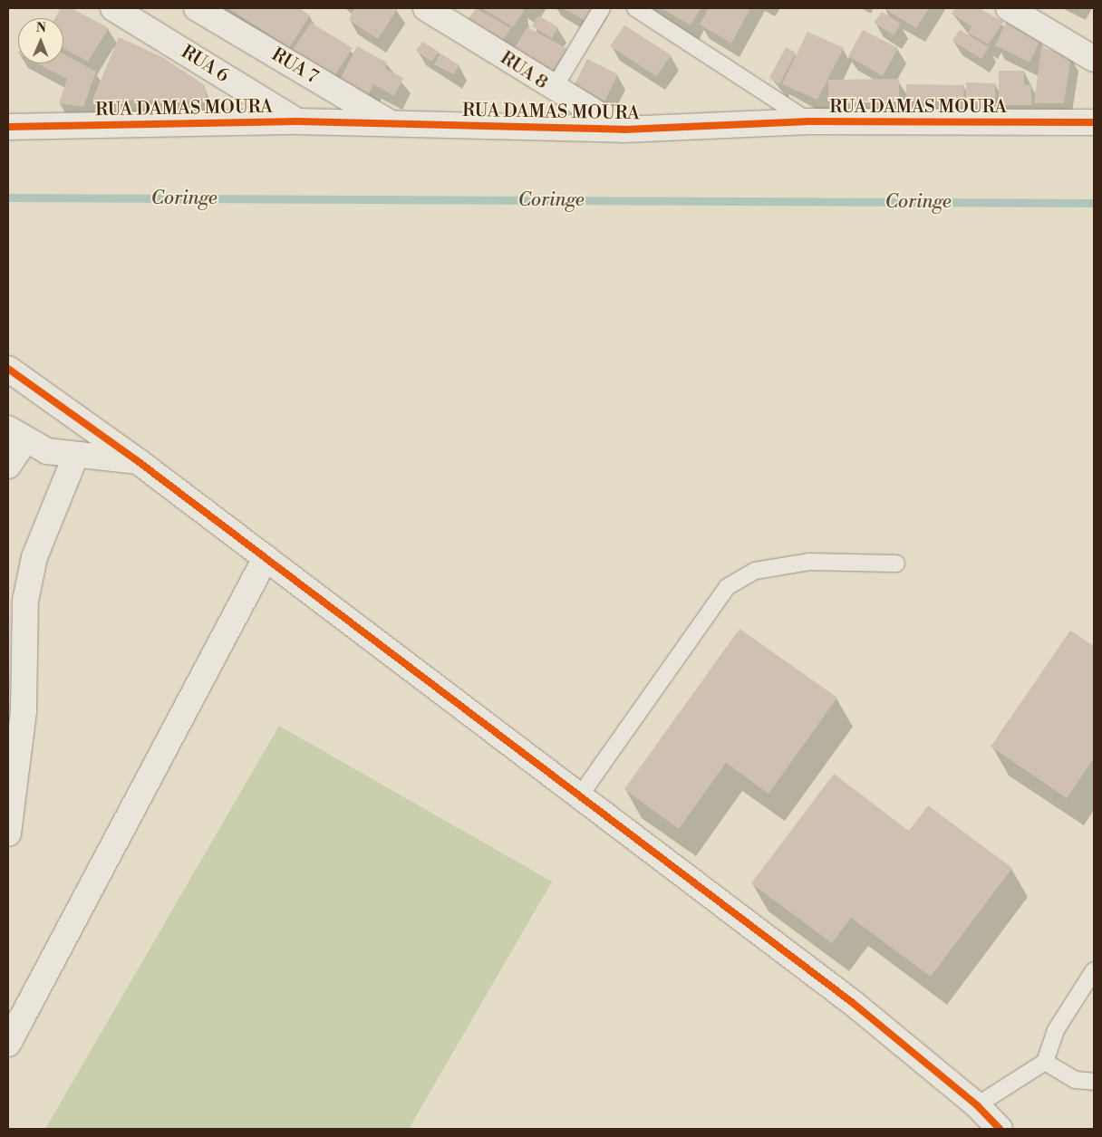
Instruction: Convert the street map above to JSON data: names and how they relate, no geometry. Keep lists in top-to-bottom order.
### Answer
{
  "streets": {
    "street": [
      "RUA 6",
      "RUA 7",
      "RUA 8",
      "RUA DAMAS MOURA"
    ]
  },
  "crossings": [
    ["RUA 6", "RUA DAMAS MOURA"],
    ["RUA 7", "RUA DAMAS MOURA"],
    ["RUA 8", "RUA DAMAS MOURA"]
  ],
  "water": ["Coringe"],
  "north": "top"
}
